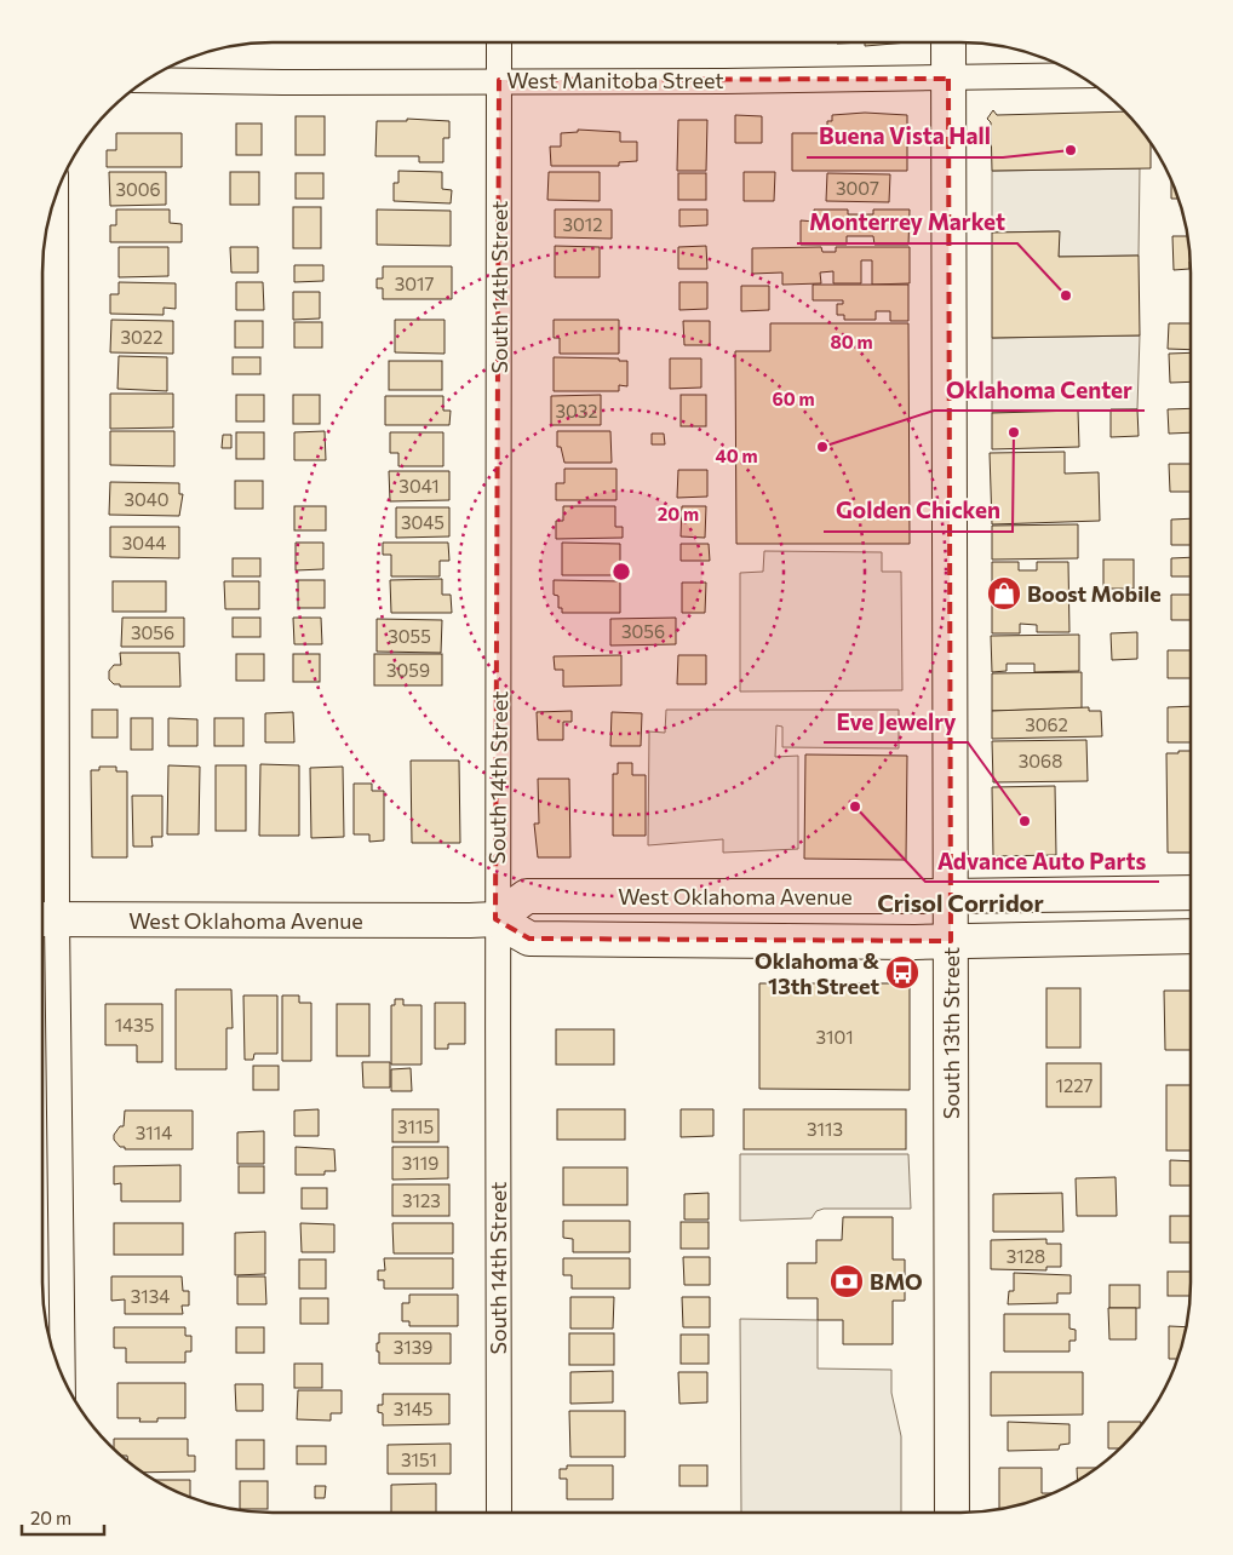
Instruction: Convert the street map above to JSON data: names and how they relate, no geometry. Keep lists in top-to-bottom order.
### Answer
{
  "streets": {
    "main road": ["West Oklahoma Avenue", "South 13th Street"],
    "street": ["West Manitoba Street", "South 14th Street"]
  },
  "crossings": [
    ["West Manitoba Street", "South 14th Street"],
    ["West Manitoba Street", "South 13th Street"],
    ["South 14th Street", "West Oklahoma Avenue"],
    ["West Oklahoma Avenue", "South 13th Street"]
  ],
  "districts": ["Crisol Corridor"],
  "places": {
    "other": [
      "Buena Vista Hall",
      "Monterrey Market",
      "Golden Chicken",
      "Oklahoma Center",
      "Advance Auto Parts",
      "Eve Jewelry"
    ],
    "shop": ["Boost Mobile"],
    "bus stop": ["Oklahoma & 13th Street"],
    "bank": ["BMO"]
  },
  "house_numbers": [
    "3007",
    "3006",
    "3012",
    "3017",
    "3022",
    "3032",
    "3041",
    "3040",
    "3045",
    "3044",
    "3056",
    "3056",
    "3055",
    "3059",
    "3062",
    "3068",
    "1435",
    "3101",
    "1227",
    "3115",
    "3113",
    "3114",
    "3119",
    "3123",
    "3128",
    "3134",
    "3139",
    "3145",
    "3151"
  ],
  "scale_bar": "20 m",
  "rings": [
    "80 m",
    "60 m",
    "40 m",
    "20 m"
  ]
}
